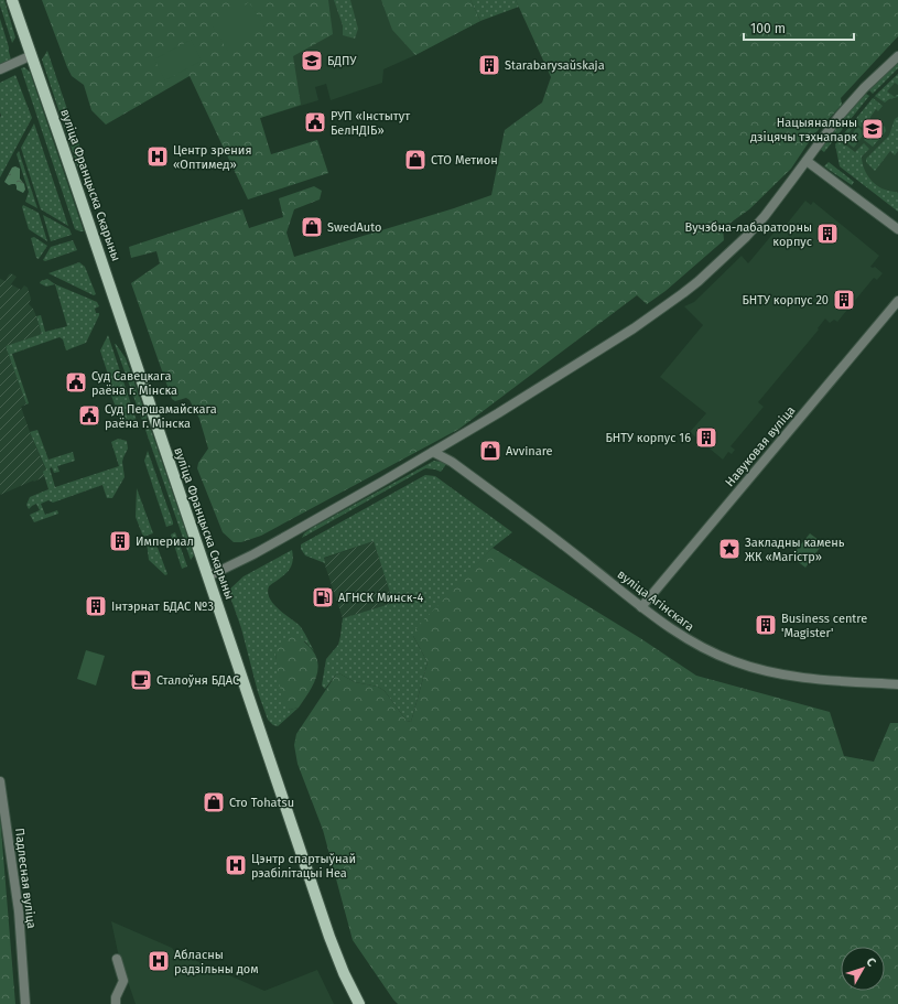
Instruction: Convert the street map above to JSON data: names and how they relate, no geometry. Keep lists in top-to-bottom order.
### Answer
{
  "streets": {
    "main road": ["вуліца Францыска Скарыны"],
    "street": ["Навуковая вуліца", "вуліца Агінскага", "Падлесная вуліца"]
  },
  "crossings": [
    ["Навуковая вуліца", "вуліца Агінскага"]
  ],
  "places": {
    "school or university": ["БДПУ", "Нацыянальны дзіцячы тэхнапарк"],
    "building": [
      "Starabarysaŭskaja",
      "Вучэбна-лабараторны корпус",
      "БНТУ корпус 20",
      "БНТУ корпус 16",
      "Империал",
      "Інтэрнат БДАС №3",
      "Business centre 'Magister'"
    ],
    "public building": ["РУП «Інстытут БелНДІБ»", "Суд Савецкага раёна г. Мінска", "Суд Першамайскага раёна г. Мінска"],
    "hospital": ["Центр зрения «Оптимед»", "Цэнтр спартыўнай рэабілітацыі Неа", "Абласны радзільны дом"],
    "shop": [
      "СТО Метион",
      "SwedAuto",
      "Avvinare",
      "Сто Tohatsu"
    ],
    "place": ["Закладны камень ЖК «Магістр»"],
    "fuel station": ["АГНСК Минск-4"],
    "cafe": ["Сталоўня БДАС"]
  },
  "scale_bar": "100 m",
  "north": "top right"
}
